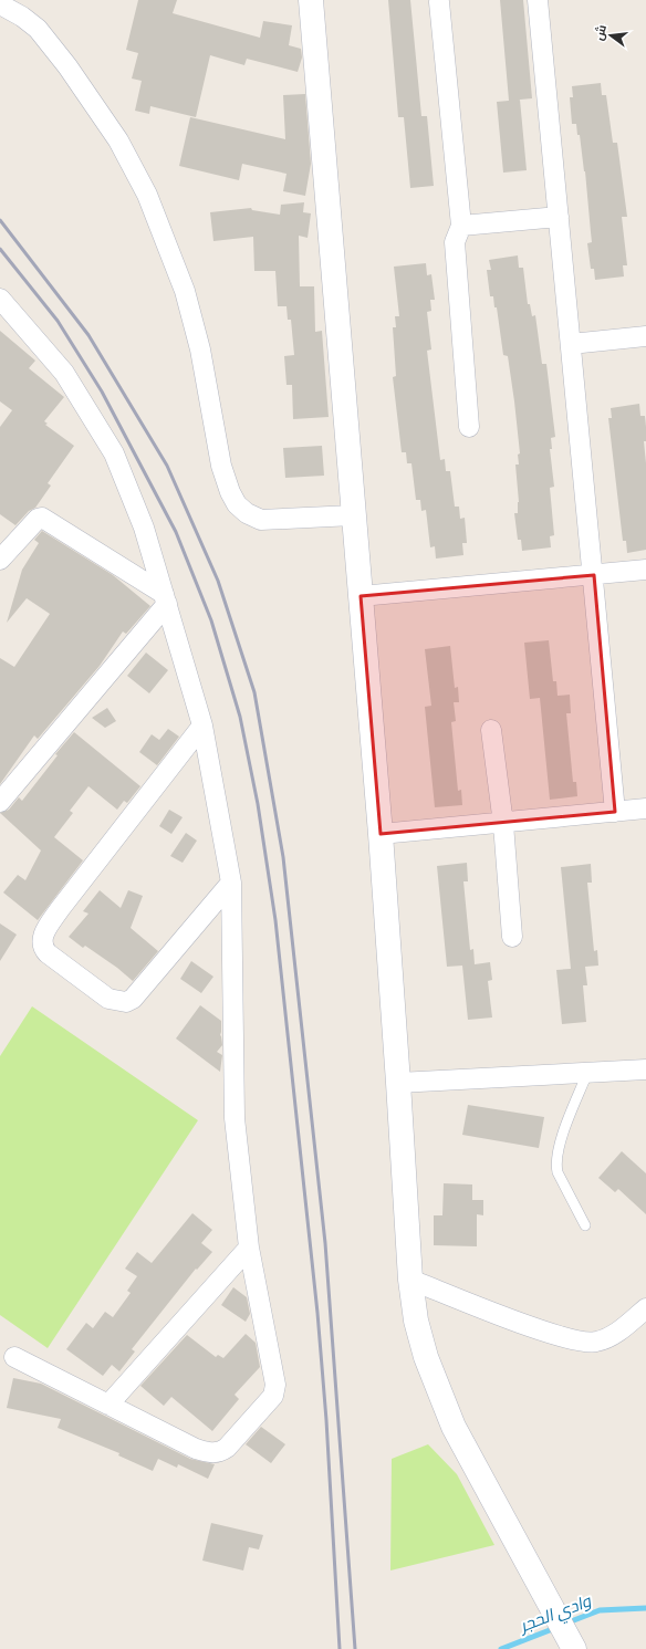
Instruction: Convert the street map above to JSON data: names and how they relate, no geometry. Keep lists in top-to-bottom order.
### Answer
{
  "water": ["وادي الحجر"],
  "north": "left"
}
